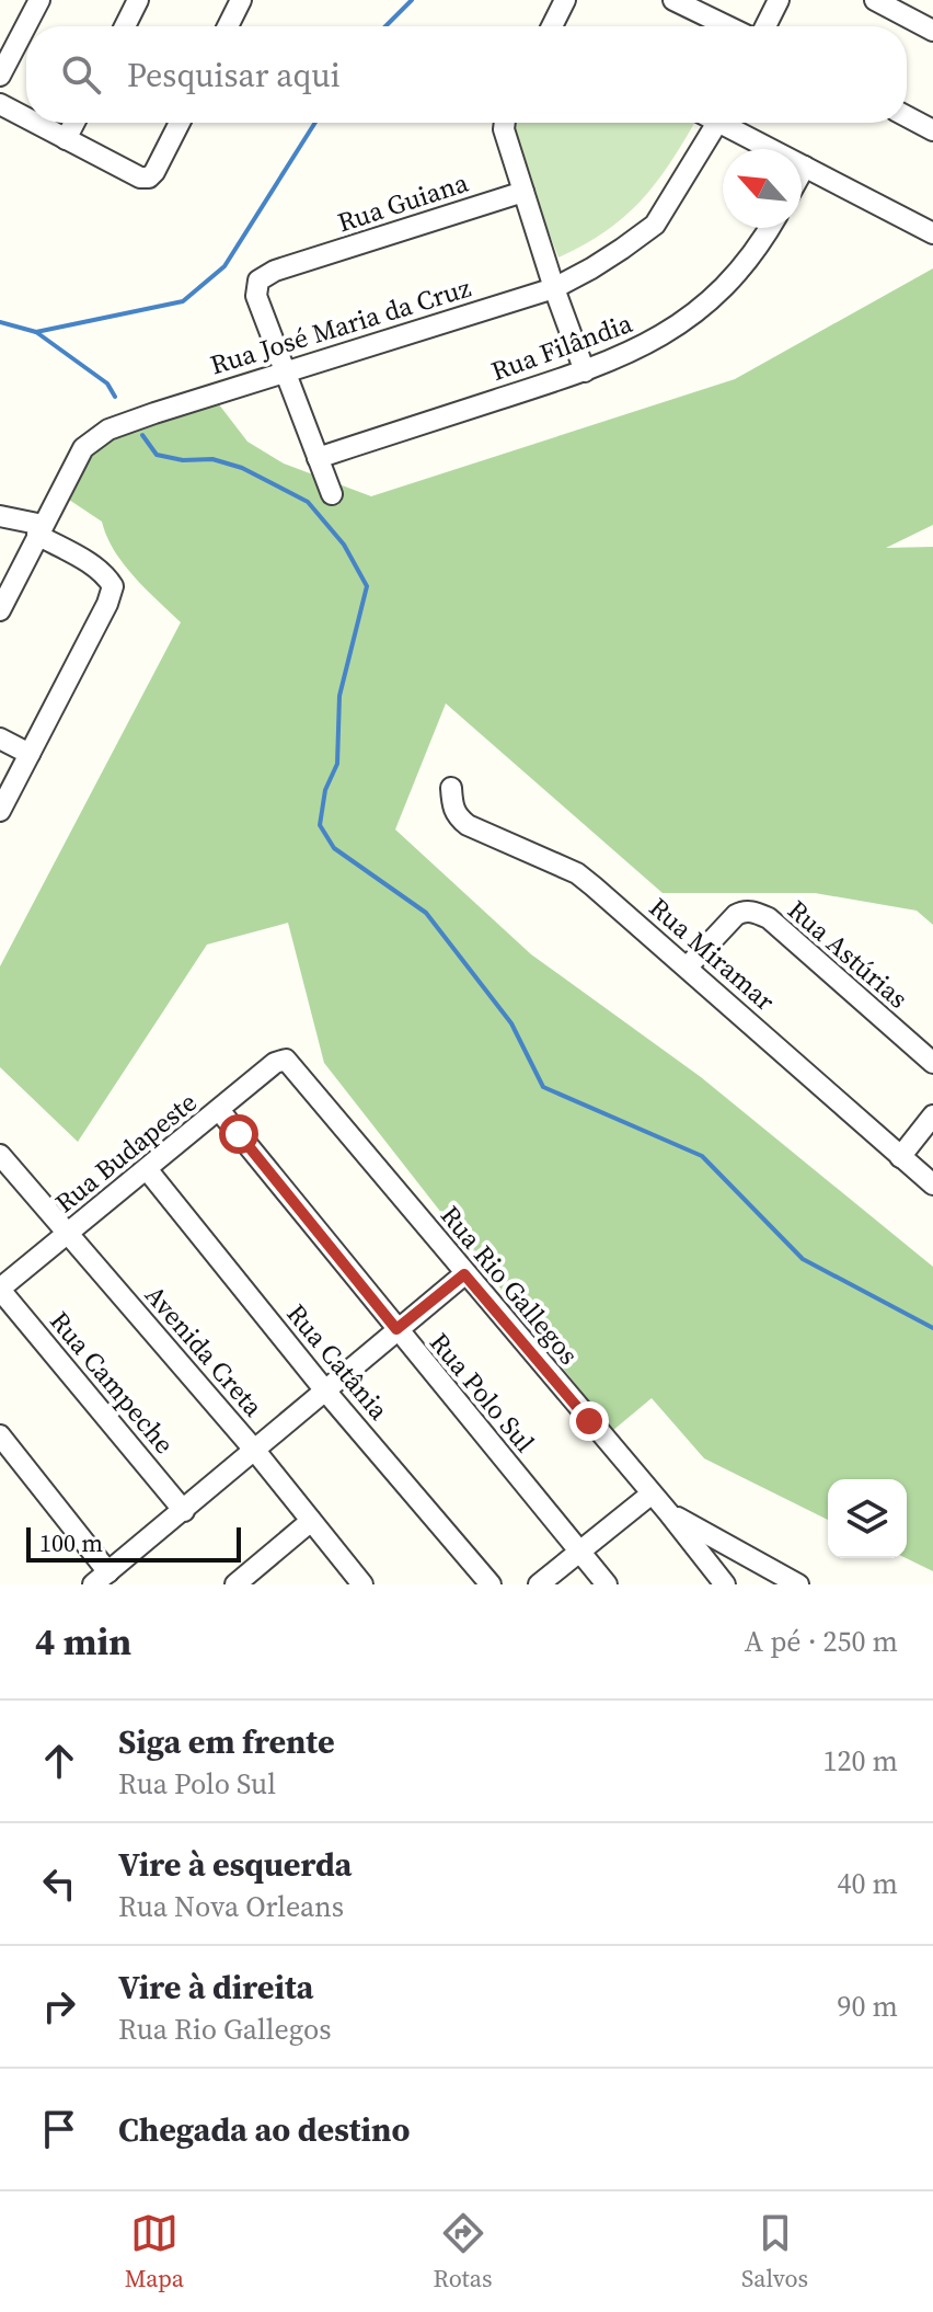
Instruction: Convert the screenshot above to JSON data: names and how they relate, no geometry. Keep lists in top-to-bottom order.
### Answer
{
  "streets": {
    "street": [
      "Rua Guiana",
      "Rua José Maria da Cruz",
      "Rua Filândia",
      "Rua Miramar",
      "Rua Astúrias",
      "Rua Budapeste",
      "Rua Rio Gallegos",
      "Avenida Creta",
      "Rua Catânia",
      "Rua Campeche",
      "Rua Polo Sul"
    ]
  },
  "crossings": [
    ["Rua Guiana", "Rua José Maria da Cruz"],
    ["Rua Miramar", "Rua Astúrias"],
    ["Rua Budapeste", "Rua Rio Gallegos"],
    ["Rua Budapeste", "Avenida Creta"],
    ["Rua Budapeste", "Rua Catânia"],
    ["Rua Budapeste", "Rua Campeche"],
    ["Rua Budapeste", "Rua Polo Sul"]
  ],
  "scale_bar": "100 m",
  "north": "top left",
  "page": {
    "search": "Pesquisar aqui",
    "scale": "100 m",
    "heading": ["4 min", "A pé · 250 m"],
    "list": [
      ["Siga em frente", "Rua Polo Sul", "120 m"],
      ["Vire à esquerda", "Rua Nova Orleans", "40 m"],
      ["Vire à direita", "Rua Rio Gallegos", "90 m"],
      "Chegada ao destino"
    ],
    "nav": ["Mapa", "Rotas", "Salvos"]
  }
}
